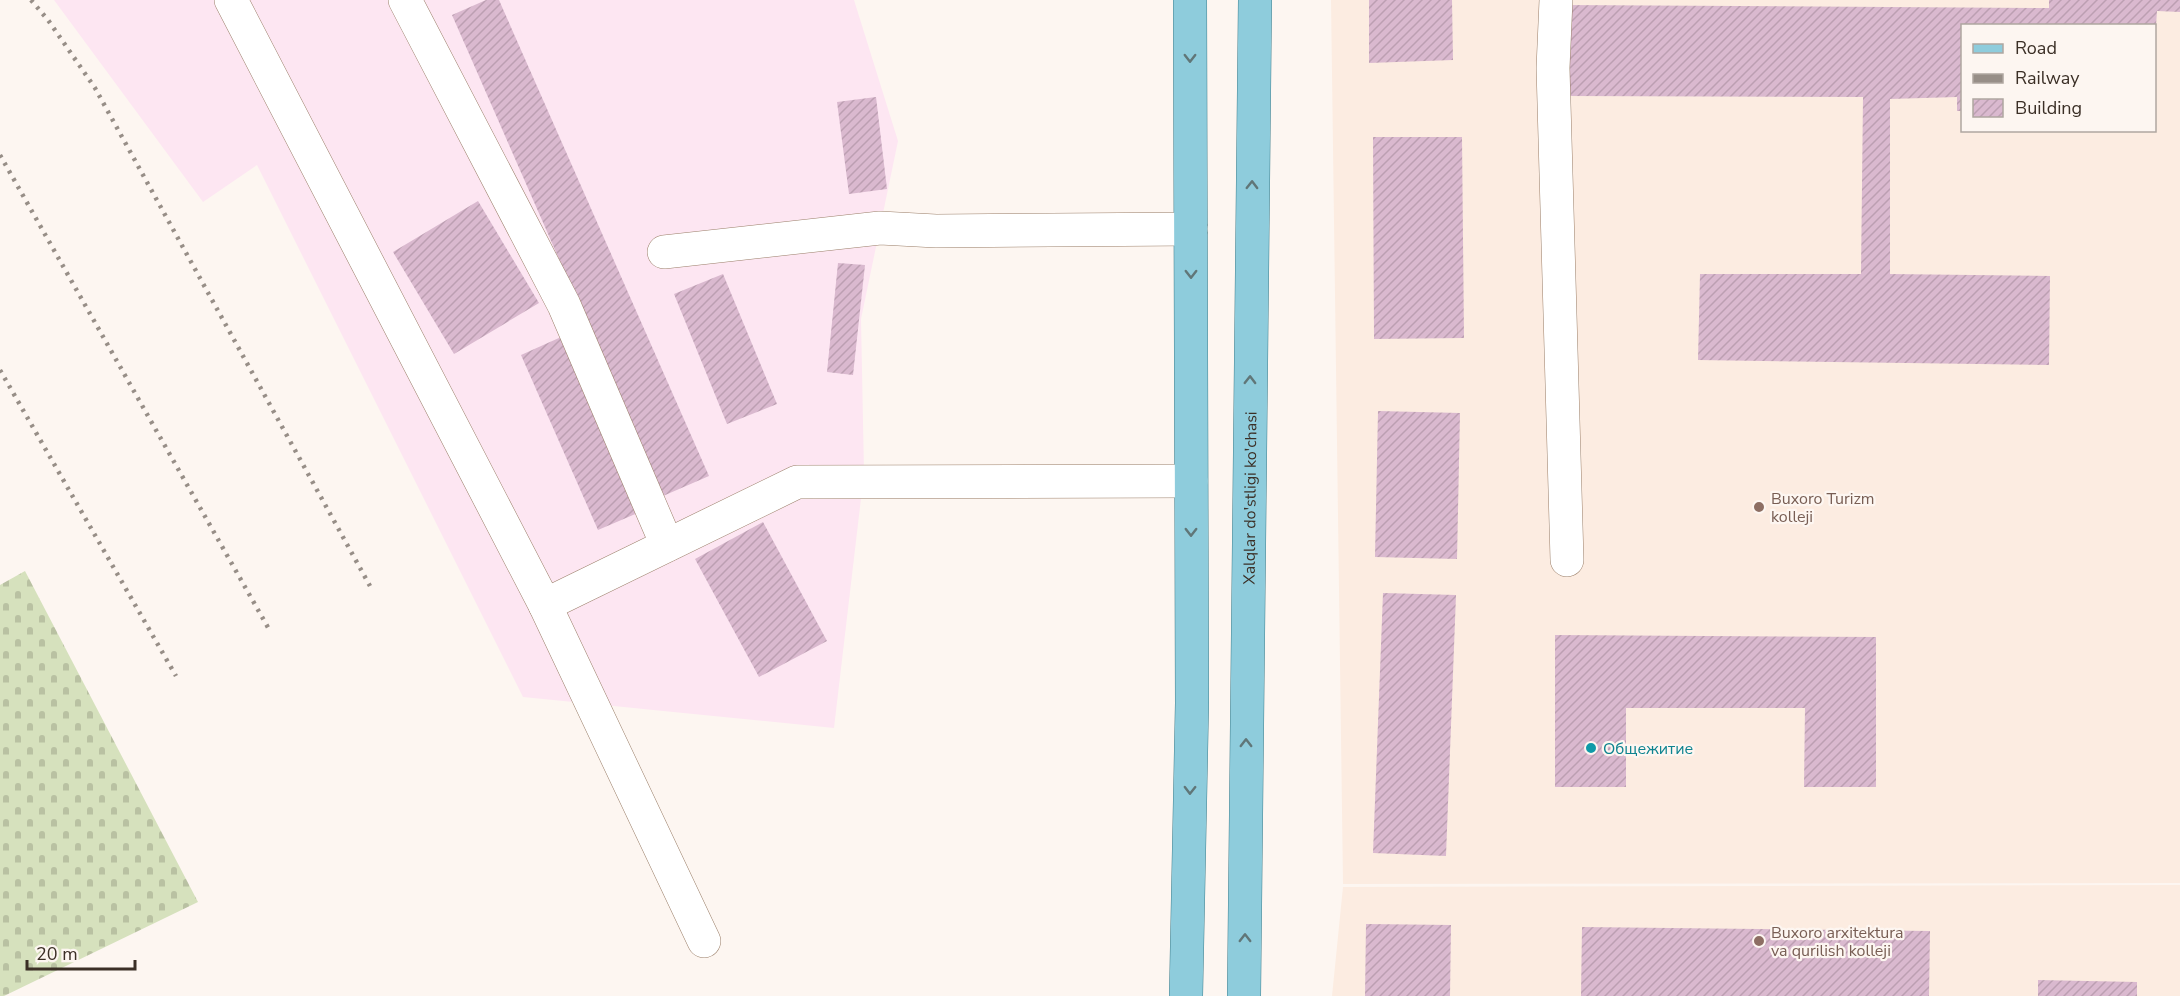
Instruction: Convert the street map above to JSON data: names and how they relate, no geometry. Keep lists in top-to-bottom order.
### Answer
{
  "streets": {
    "main road": ["Xalqlar do'stligi ko'chasi"]
  },
  "places": ["Buxoro Turizm kolleji", "Общежитие", "Buxoro arxitektura va qurilish kolleji"],
  "legend": ["Road", "Railway", "Building"],
  "scale_bar": "20 m"
}
